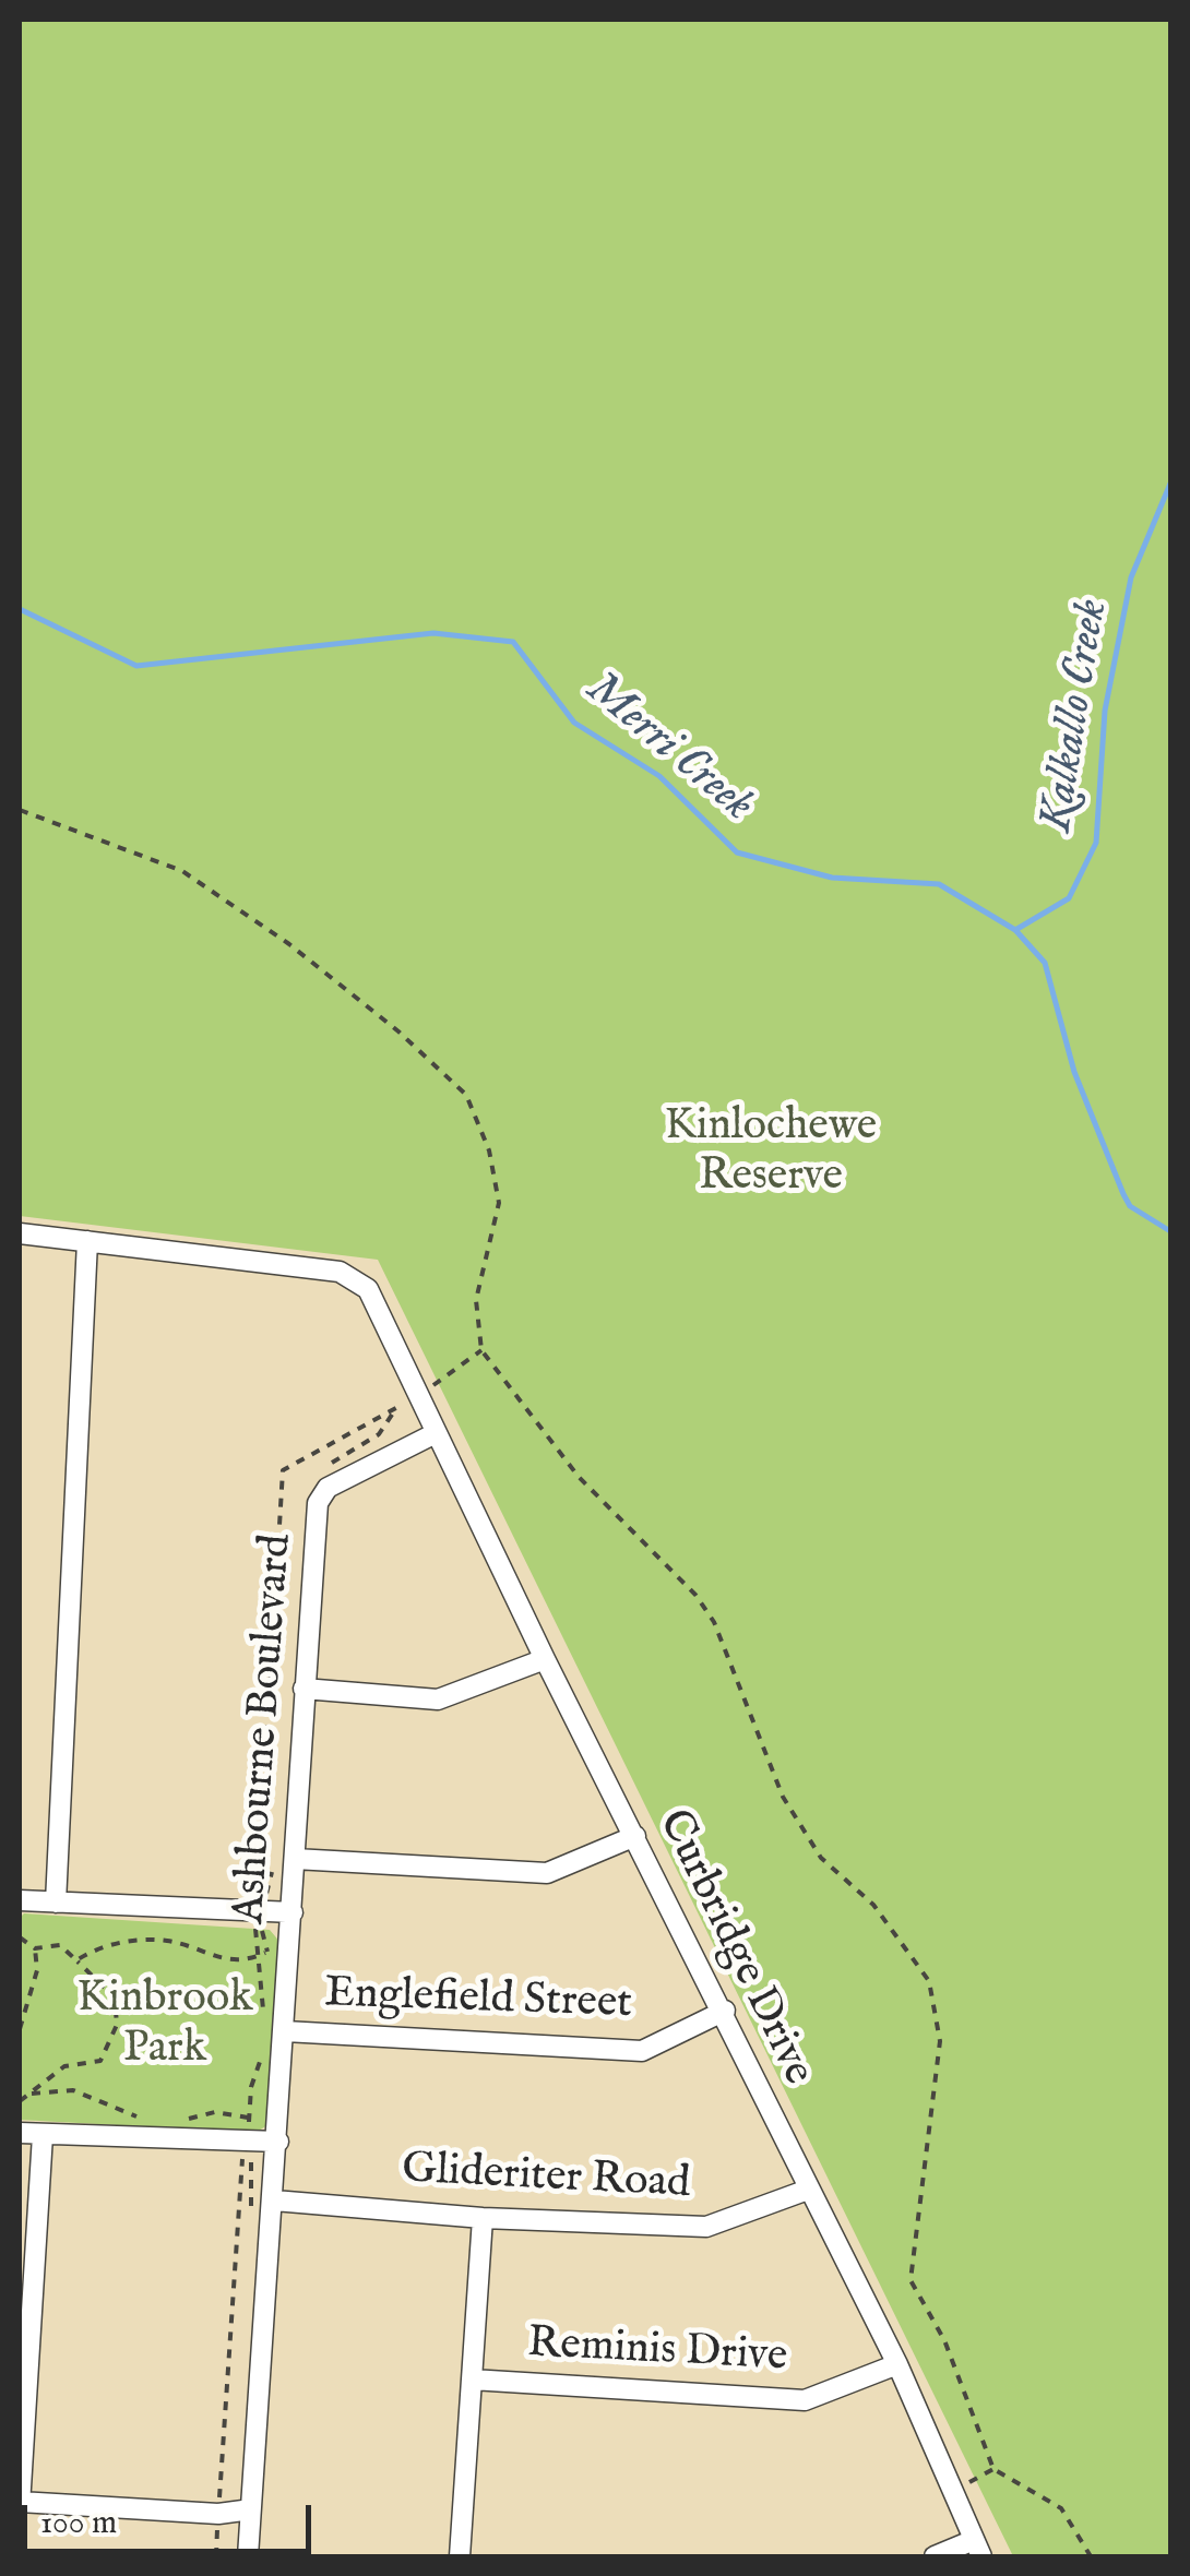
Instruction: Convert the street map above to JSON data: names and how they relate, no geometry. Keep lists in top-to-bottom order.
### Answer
{
  "streets": {
    "street": [
      "Ashbourne Boulevard",
      "Curbridge Drive",
      "Englefield Street",
      "Glideriter Road",
      "Reminis Drive"
    ]
  },
  "crossings": [
    ["Ashbourne Boulevard", "Curbridge Drive"],
    ["Ashbourne Boulevard", "Englefield Street"],
    ["Ashbourne Boulevard", "Glideriter Road"],
    ["Curbridge Drive", "Englefield Street"],
    ["Curbridge Drive", "Glideriter Road"],
    ["Curbridge Drive", "Reminis Drive"]
  ],
  "water": ["Kalkallo Creek", "Merri Creek"],
  "parks": ["Kinlochewe Reserve", "Kinbrook Park"],
  "scale_bar": "100 m"
}
